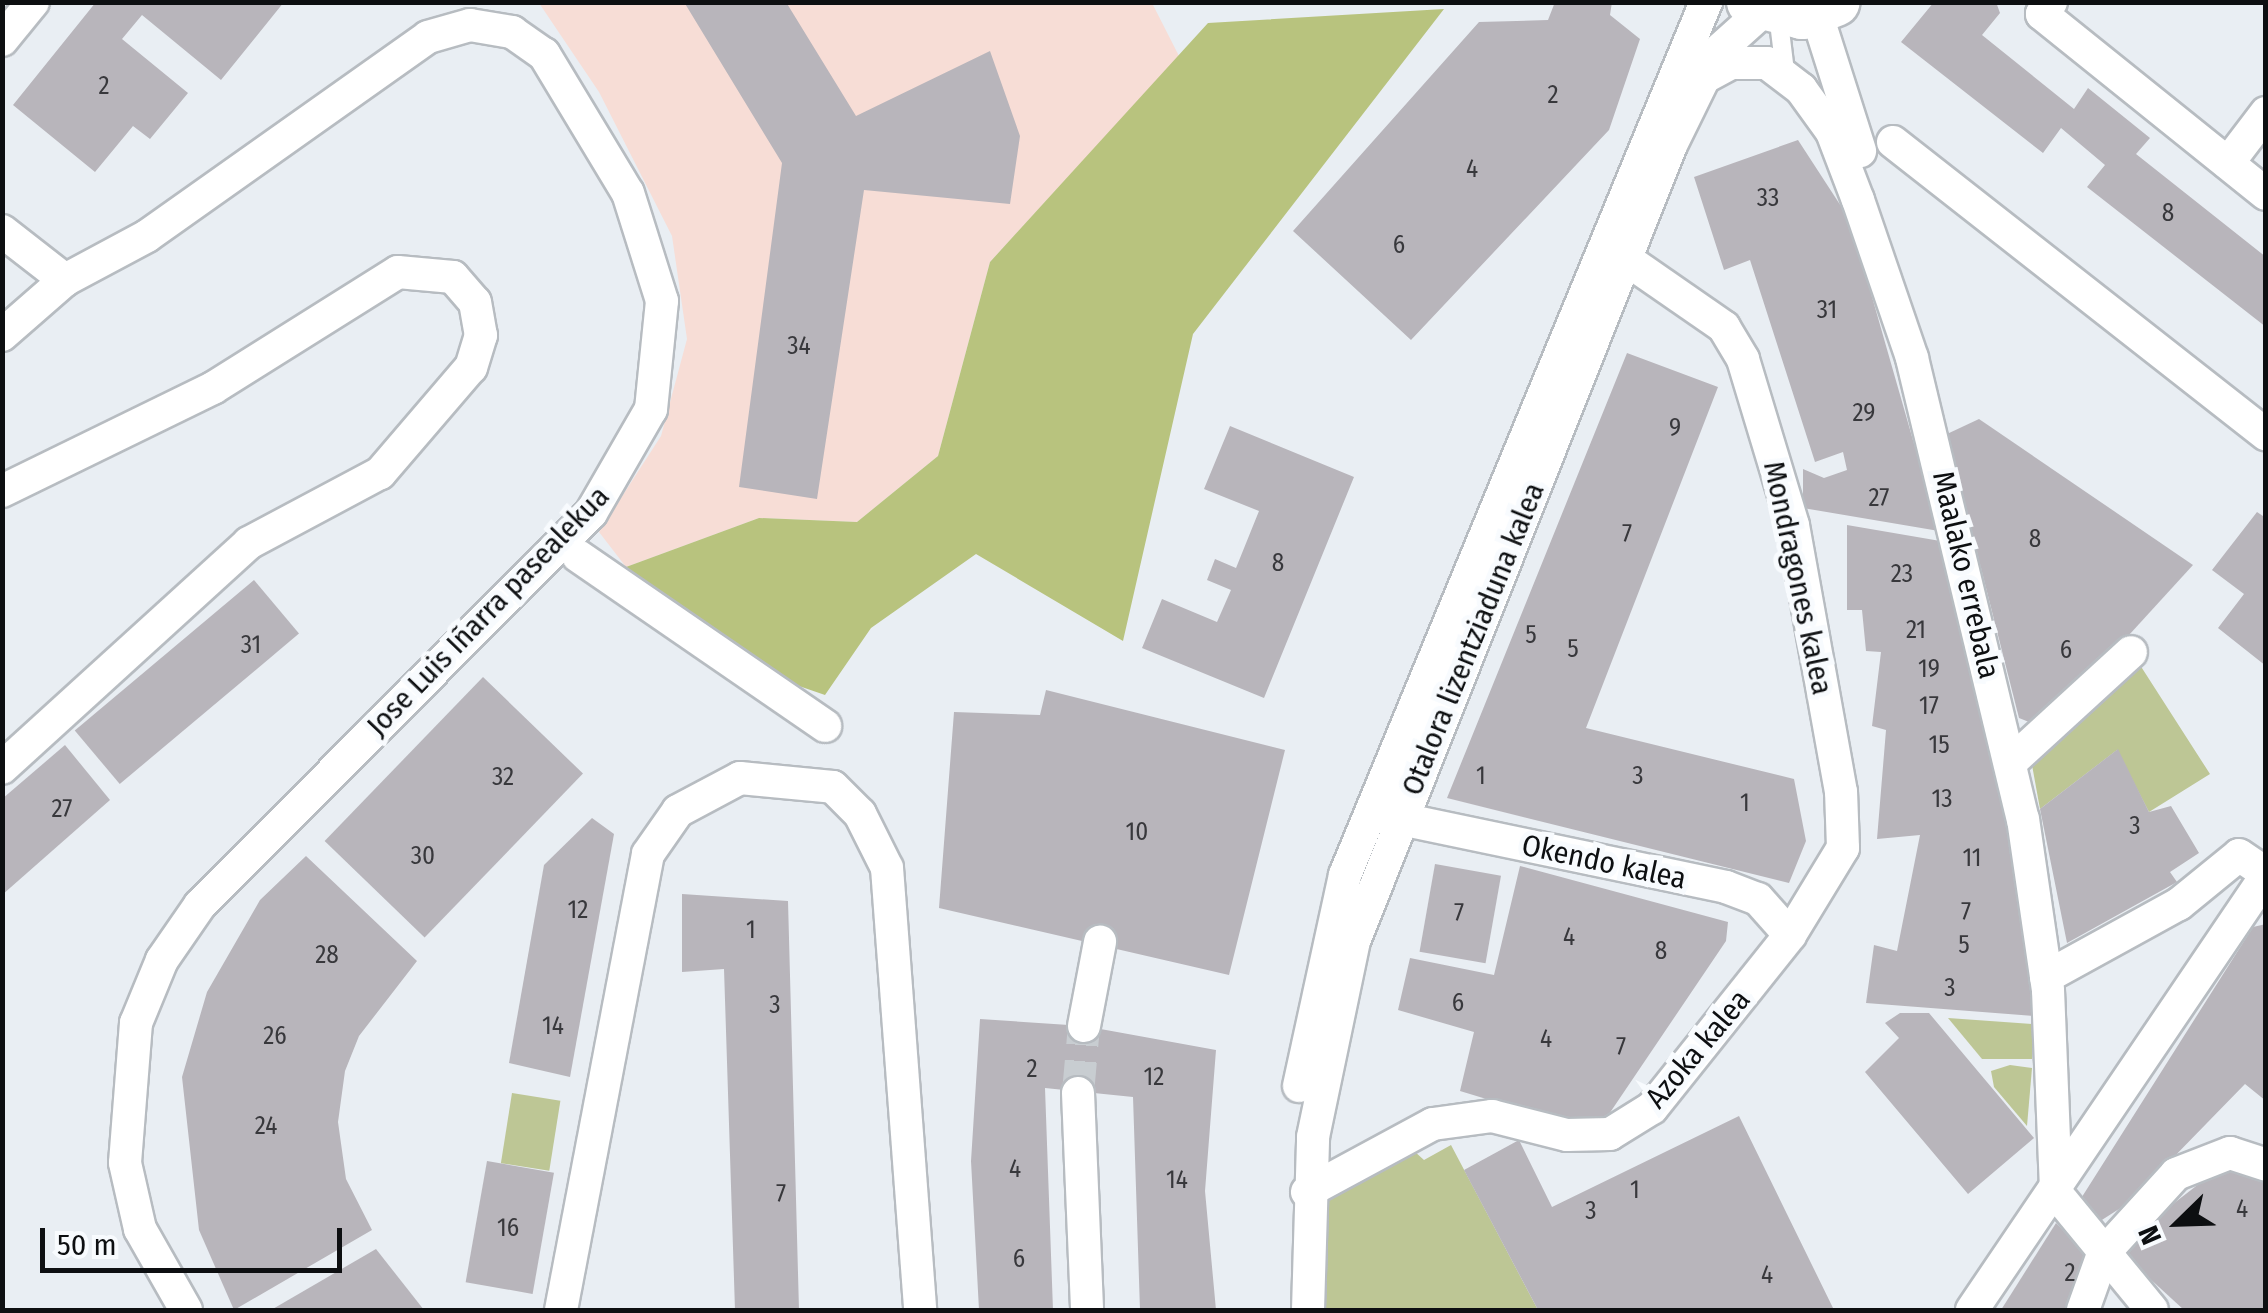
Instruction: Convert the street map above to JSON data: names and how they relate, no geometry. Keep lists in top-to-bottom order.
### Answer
{
  "streets": {
    "street": [
      "Maalako errebala",
      "Mondragones kalea",
      "Jose Luis Iñarra pasealekua",
      "Otalora lizentziaduna kalea",
      "Okendo kalea",
      "Azoka kalea"
    ]
  },
  "crossings": [
    ["Mondragones kalea", "Otalora lizentziaduna kalea"],
    ["Mondragones kalea", "Okendo kalea"],
    ["Mondragones kalea", "Azoka kalea"],
    ["Otalora lizentziaduna kalea", "Okendo kalea"],
    ["Otalora lizentziaduna kalea", "Azoka kalea"],
    ["Okendo kalea", "Azoka kalea"]
  ],
  "house_numbers": [
    "2",
    "2",
    "4",
    "33",
    "8",
    "6",
    "31",
    "34",
    "29",
    "9",
    "27",
    "7",
    "8",
    "8",
    "23",
    "21",
    "5",
    "31",
    "5",
    "6",
    "19",
    "17",
    "15",
    "1",
    "3",
    "32",
    "13",
    "1",
    "27",
    "3",
    "10",
    "30",
    "11",
    "12",
    "7",
    "7",
    "1",
    "4",
    "5",
    "8",
    "28",
    "3",
    "6",
    "3",
    "14",
    "26",
    "4",
    "7",
    "2",
    "12",
    "24",
    "4",
    "14",
    "1",
    "7",
    "4",
    "3",
    "16",
    "6",
    "2",
    "4"
  ],
  "scale_bar": "50 m",
  "north": "bottom left"
}
